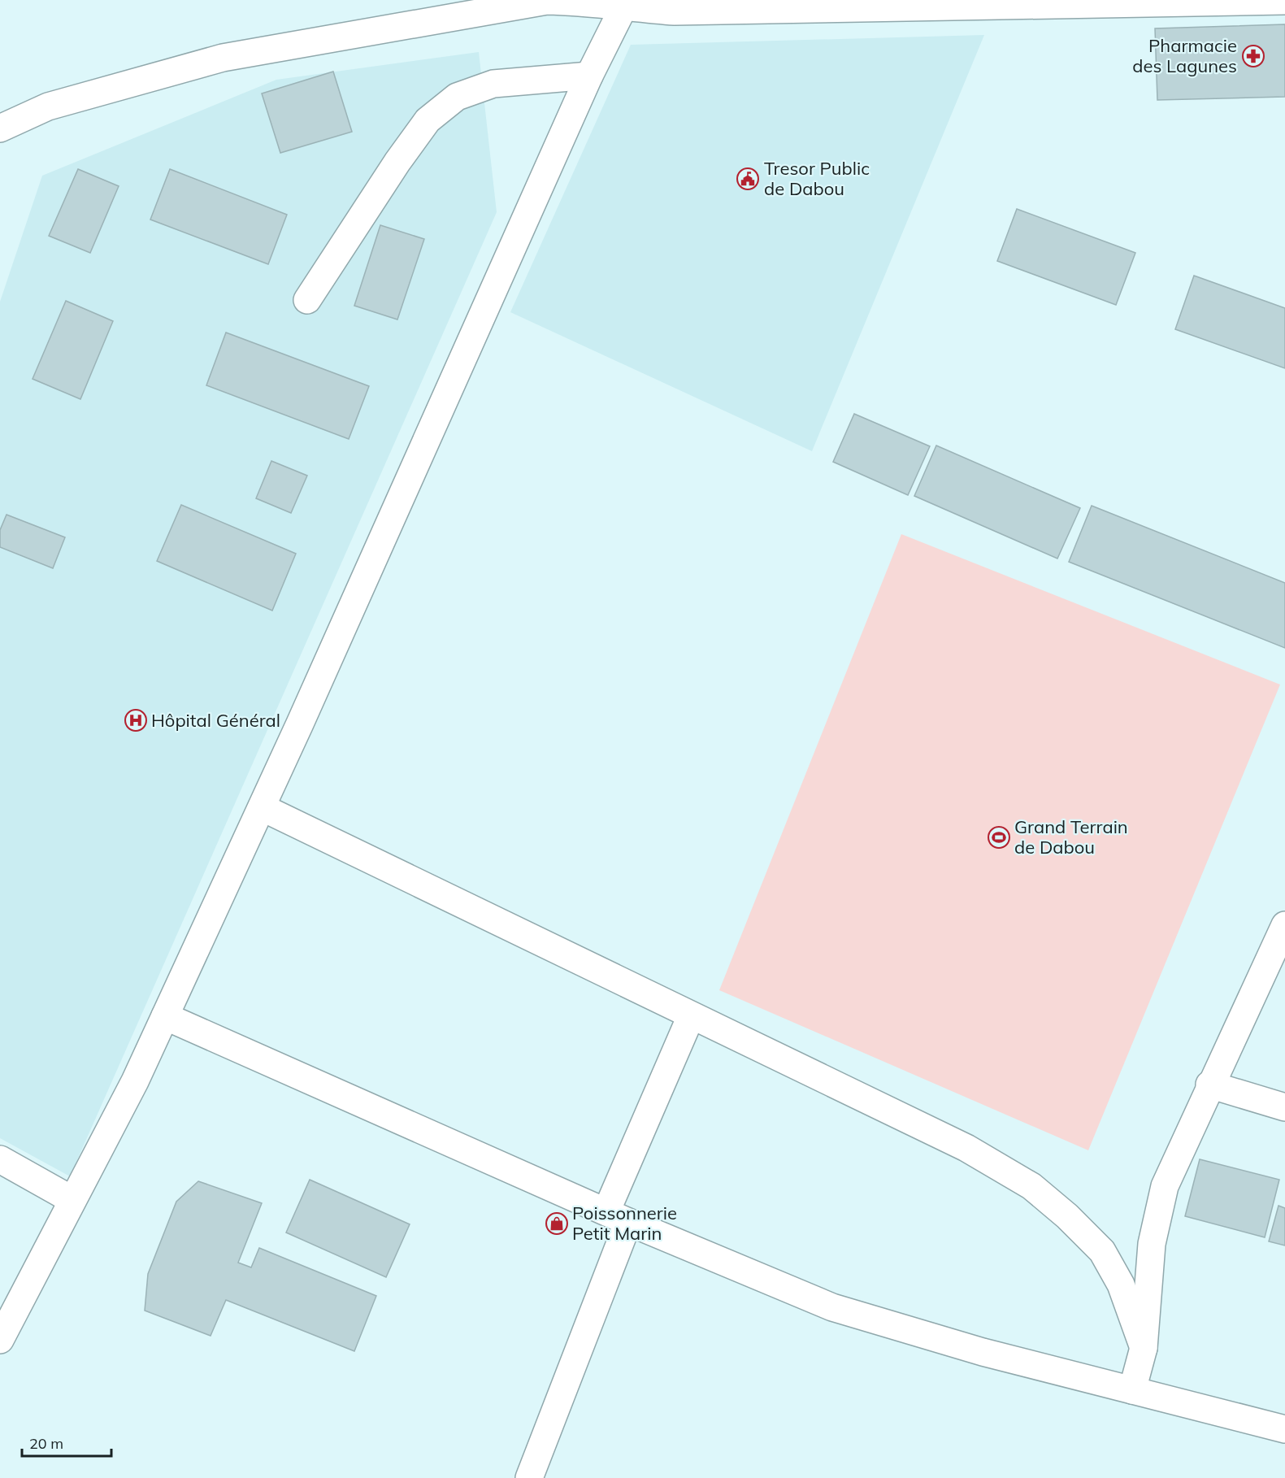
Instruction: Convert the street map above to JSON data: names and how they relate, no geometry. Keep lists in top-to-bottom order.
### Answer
{
  "places": {
    "pharmacy": ["Pharmacie des Lagunes"],
    "public building": ["Tresor Public de Dabou"],
    "hospital": ["Hôpital Général"],
    "sports": ["Grand Terrain de Dabou"],
    "shop": ["Poissonnerie Petit Marin"]
  },
  "scale_bar": "20 m"
}
